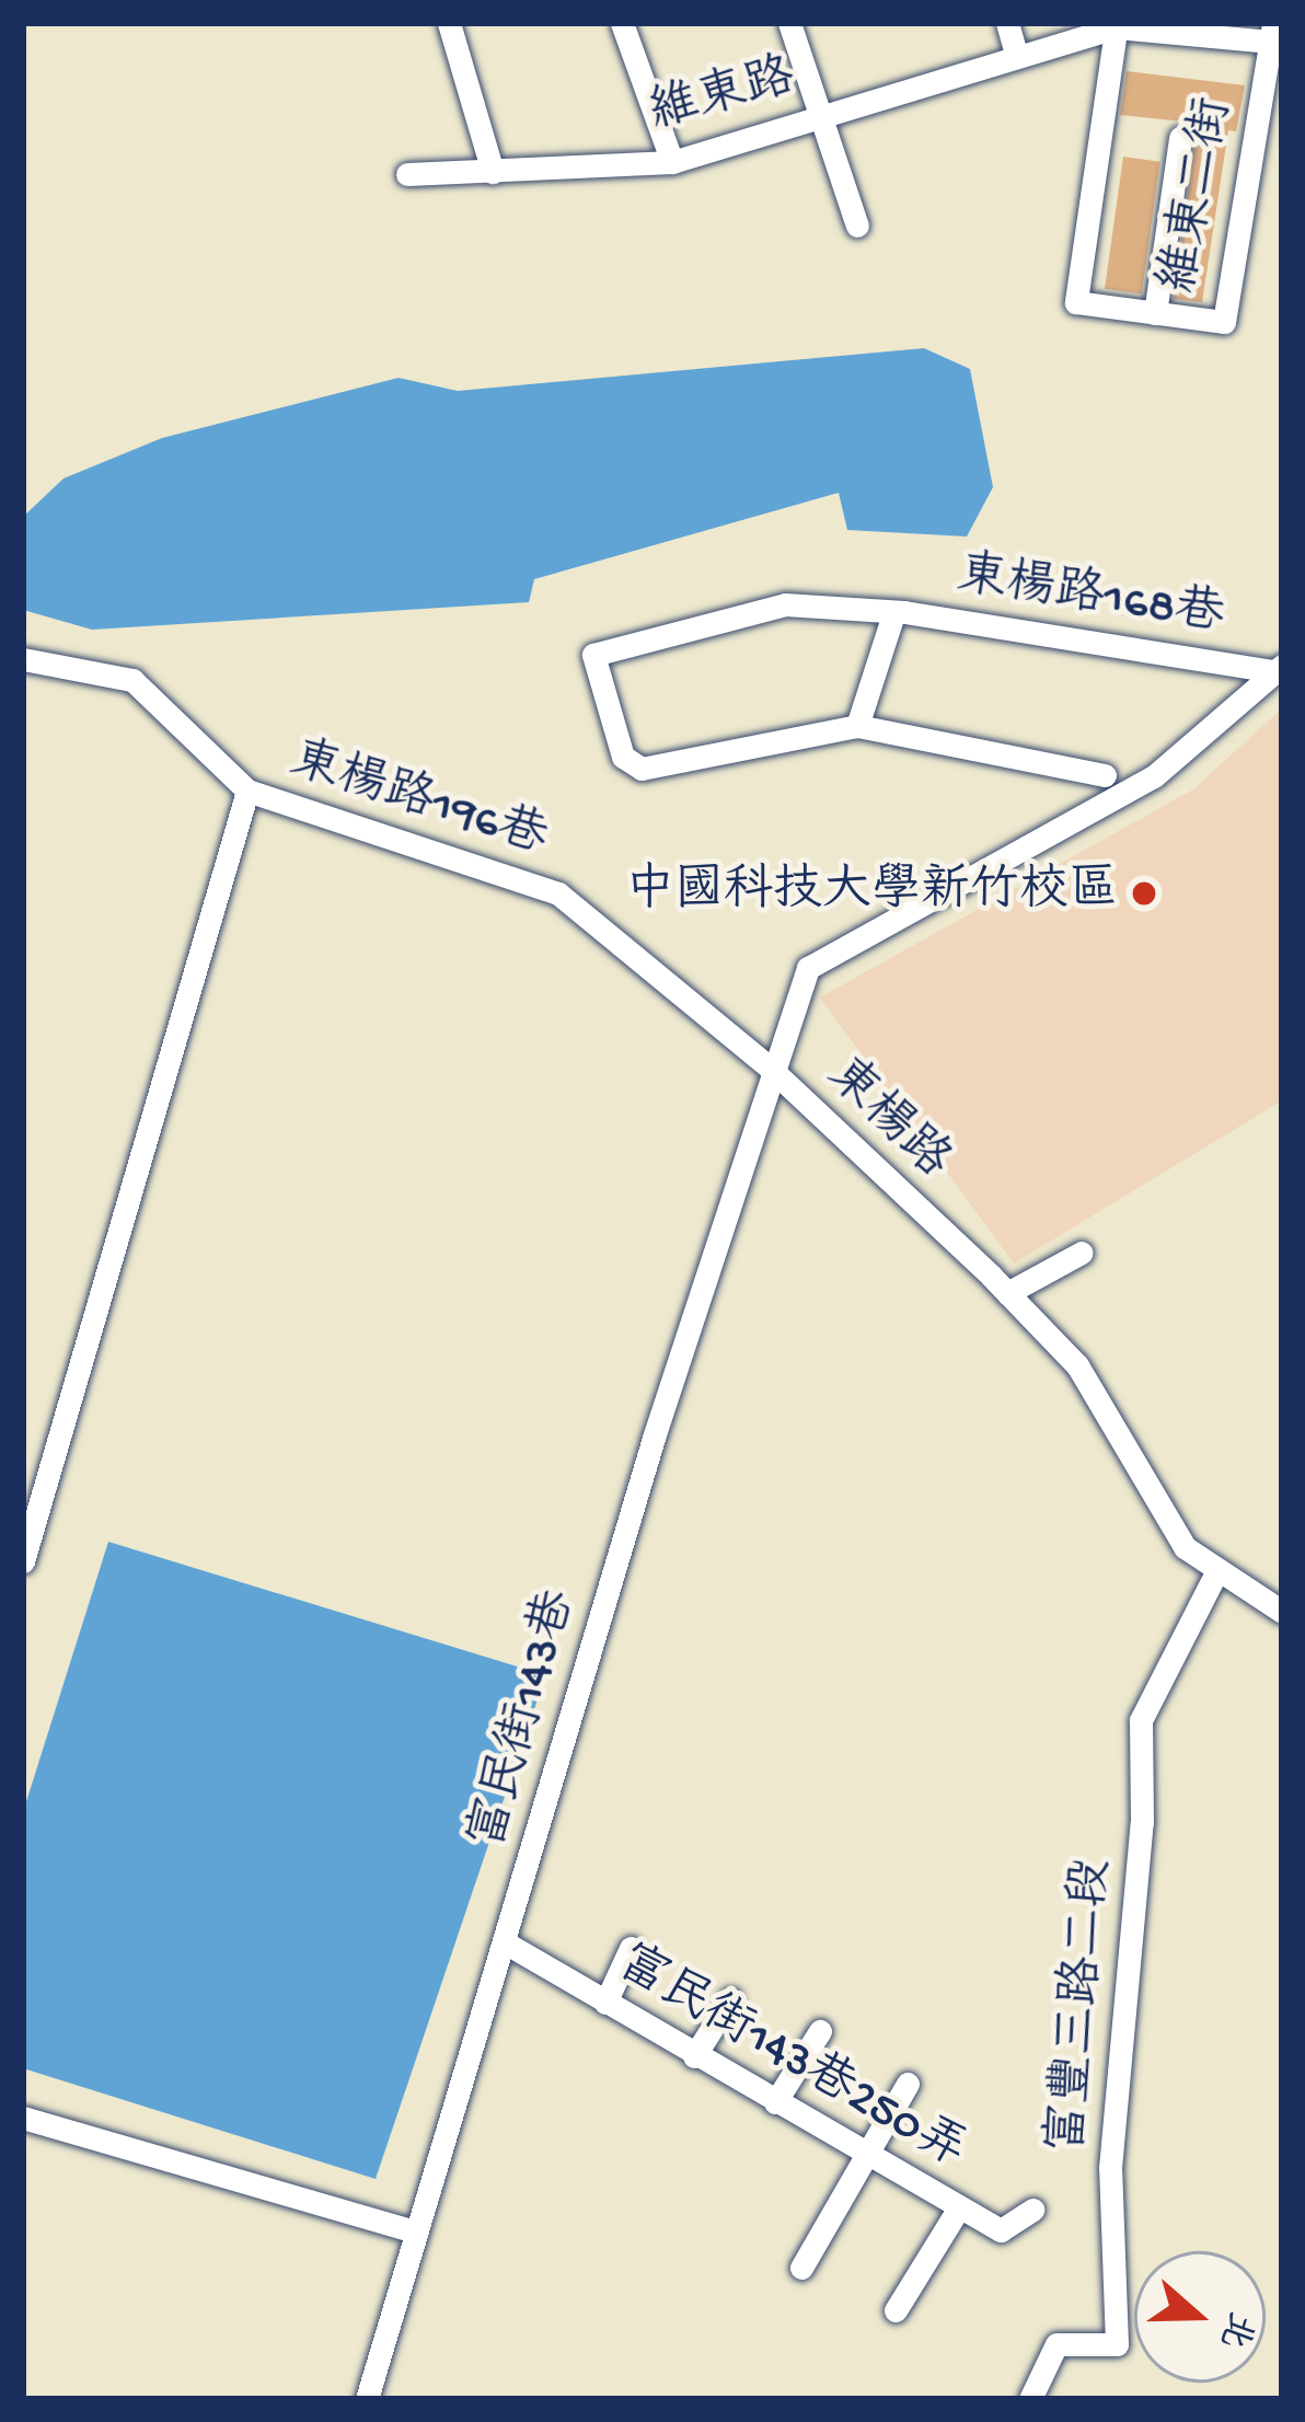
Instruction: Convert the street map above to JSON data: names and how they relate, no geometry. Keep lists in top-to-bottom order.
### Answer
{
  "streets": {
    "street": [
      "維東路",
      "維東二街",
      "東楊路168巷",
      "東楊路196巷",
      "東楊路",
      "富民街143巷",
      "富豐三路二段",
      "富民街143巷250弄"
    ]
  },
  "crossings": [
    ["維東路", "維東二街"],
    ["東楊路168巷", "東楊路"],
    ["東楊路196巷", "東楊路"],
    ["東楊路196巷", "富民街143巷"],
    ["東楊路", "富民街143巷"],
    ["東楊路", "富豐三路二段"],
    ["富民街143巷", "富民街143巷250弄"]
  ],
  "places": ["中國科技大學新竹校區"],
  "north": "right"
}
